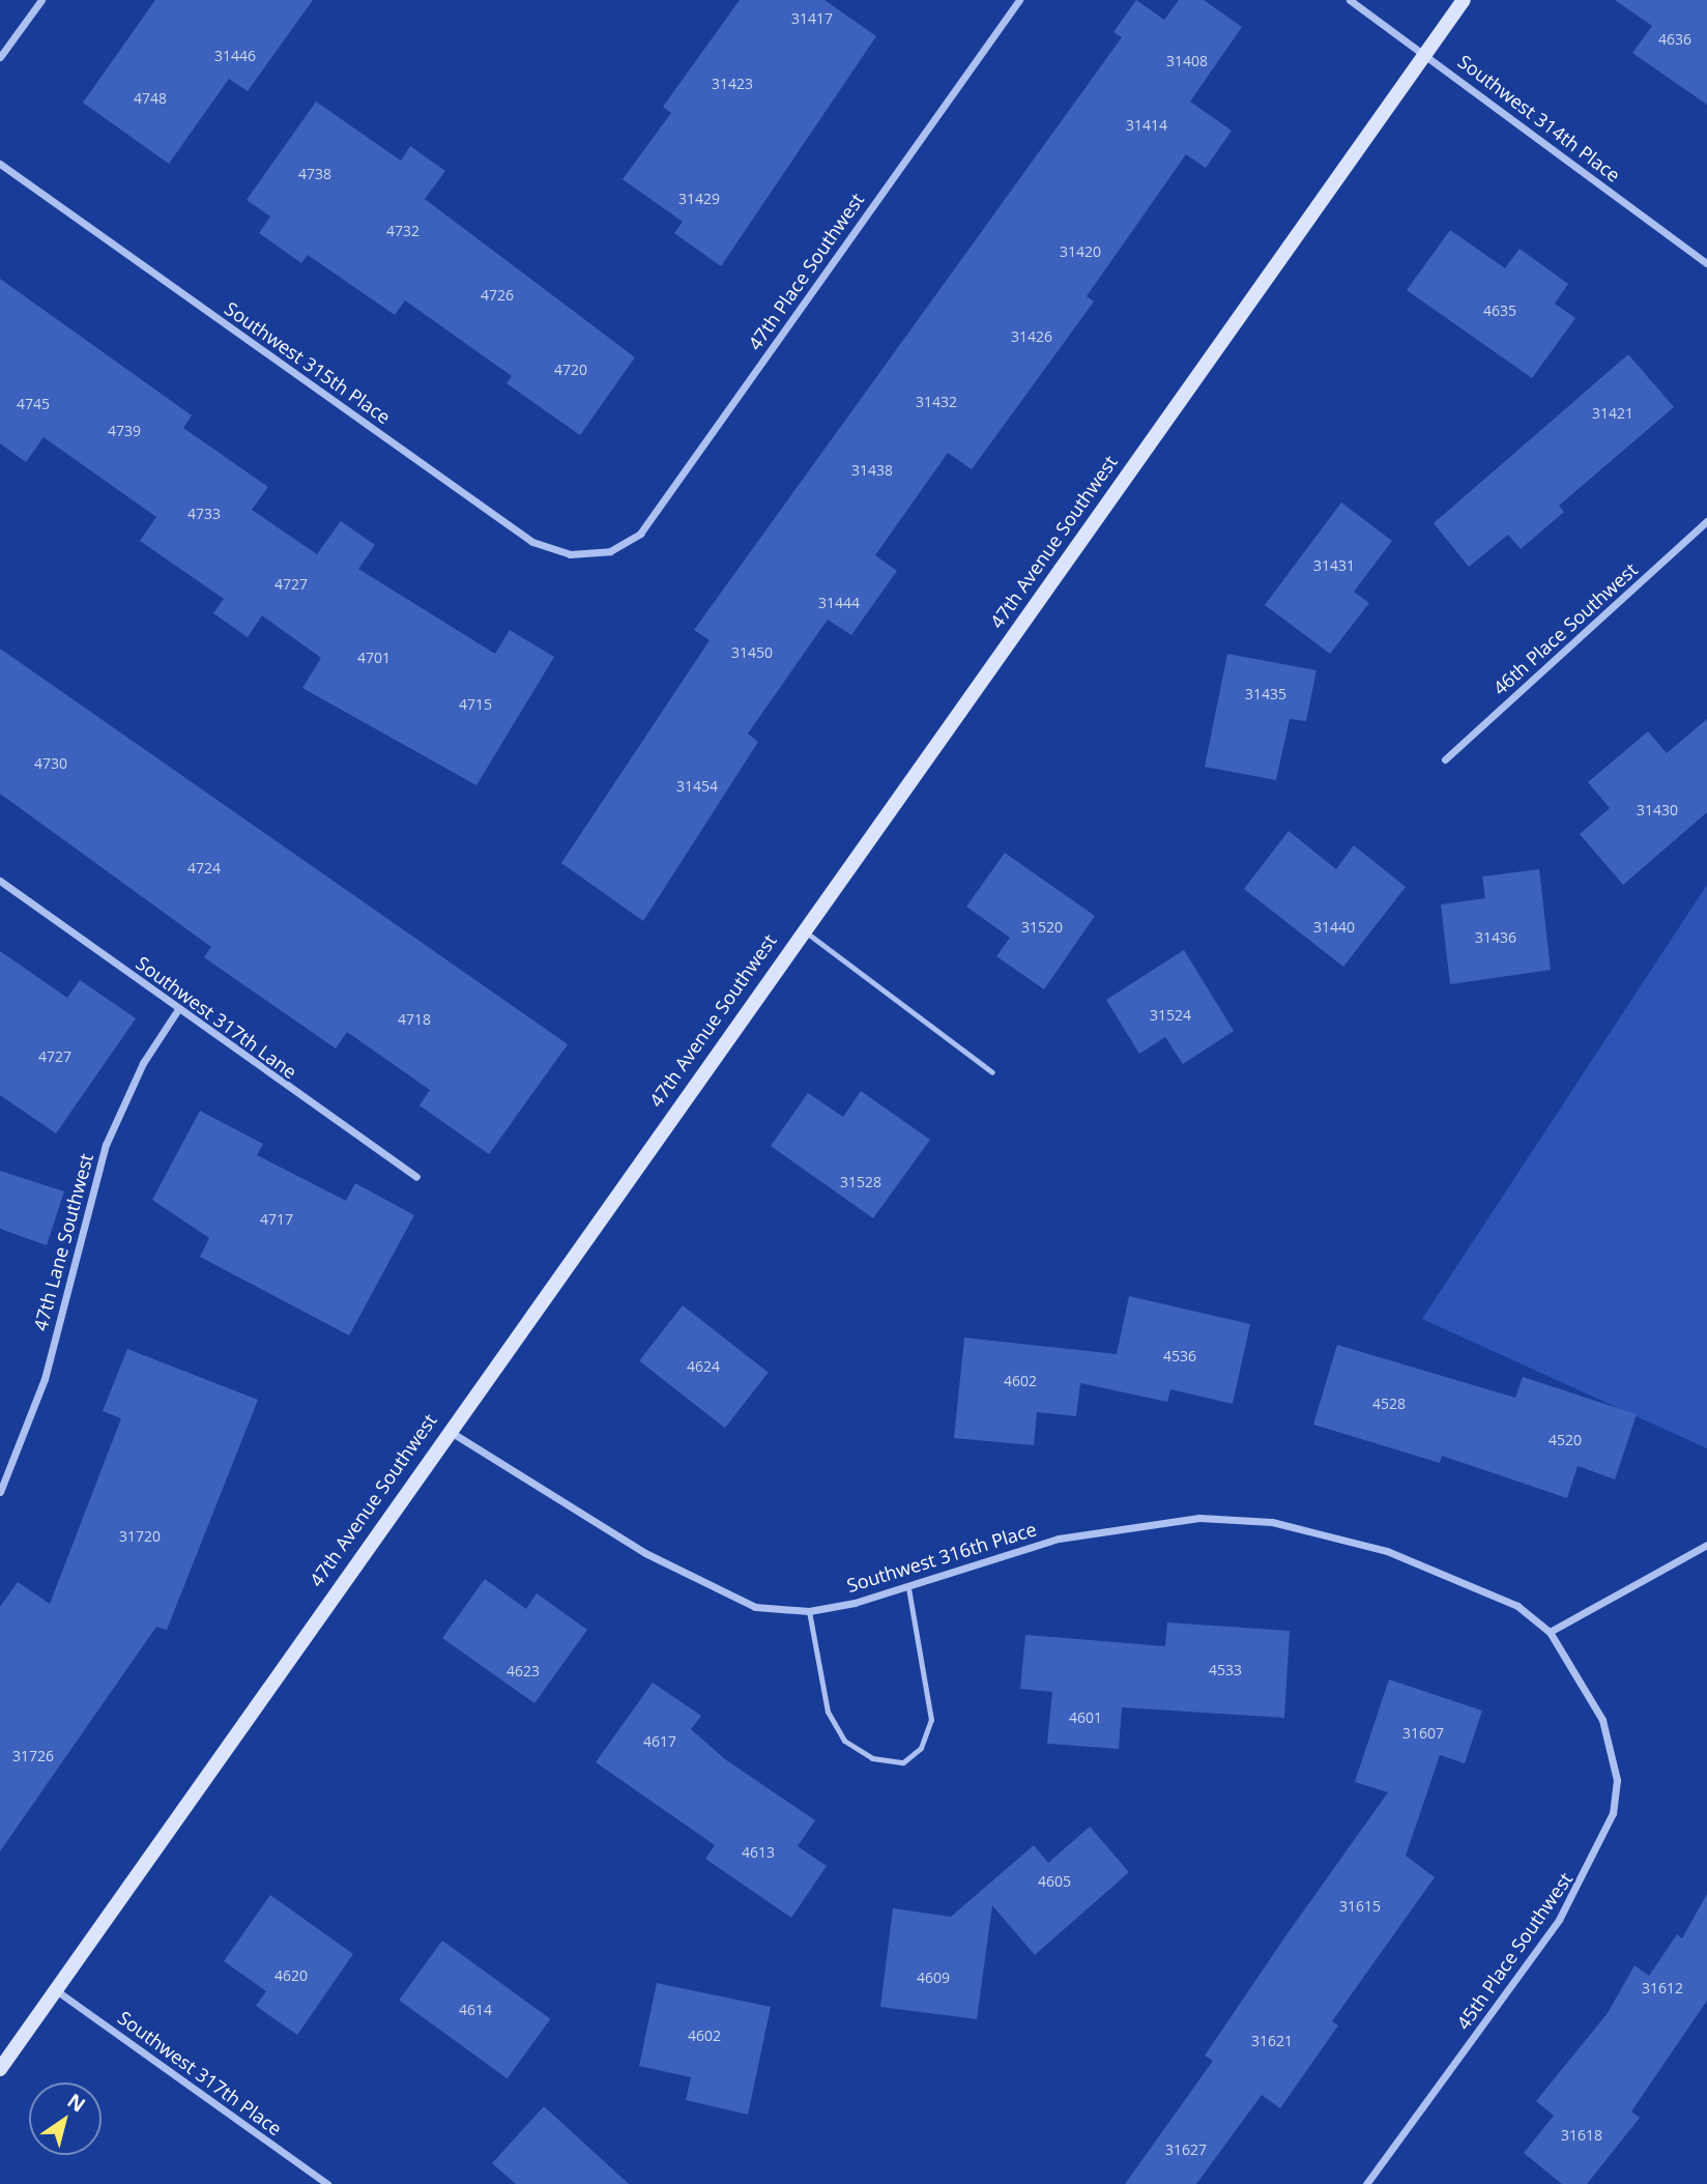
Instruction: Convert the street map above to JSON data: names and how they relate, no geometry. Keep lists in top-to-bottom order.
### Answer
{
  "streets": {
    "main road": ["47th Avenue Southwest"],
    "street": [
      "Southwest 314th Place",
      "47th Place Southwest",
      "Southwest 315th Place",
      "46th Place Southwest",
      "Southwest 317th Lane",
      "47th Lane Southwest",
      "Southwest 316th Place",
      "45th Place Southwest",
      "Southwest 317th Place"
    ]
  },
  "crossings": [
    ["Southwest 314th Place", "47th Avenue Southwest"],
    ["47th Place Southwest", "Southwest 315th Place"],
    ["47th Avenue Southwest", "Southwest 316th Place"],
    ["47th Avenue Southwest", "Southwest 317th Place"],
    ["Southwest 317th Lane", "47th Lane Southwest"],
    ["Southwest 316th Place", "45th Place Southwest"]
  ],
  "house_numbers": [
    "31417",
    "4636",
    "31446",
    "31408",
    "31423",
    "4748",
    "31414",
    "4738",
    "31429",
    "4732",
    "31420",
    "4726",
    "4635",
    "31426",
    "4720",
    "31432",
    "4745",
    "31421",
    "4739",
    "31438",
    "4733",
    "31431",
    "4727",
    "31444",
    "31450",
    "4701",
    "31435",
    "4715",
    "4730",
    "31454",
    "31430",
    "4724",
    "31520",
    "31440",
    "31436",
    "31524",
    "4718",
    "4727",
    "31528",
    "4717",
    "4536",
    "4624",
    "4602",
    "4528",
    "4520",
    "31720",
    "4533",
    "4623",
    "4601",
    "31607",
    "4617",
    "31726",
    "4613",
    "4605",
    "31615",
    "4620",
    "4609",
    "31612",
    "4614",
    "4602",
    "31621",
    "31618",
    "31627"
  ],
  "north": "top right"
}
